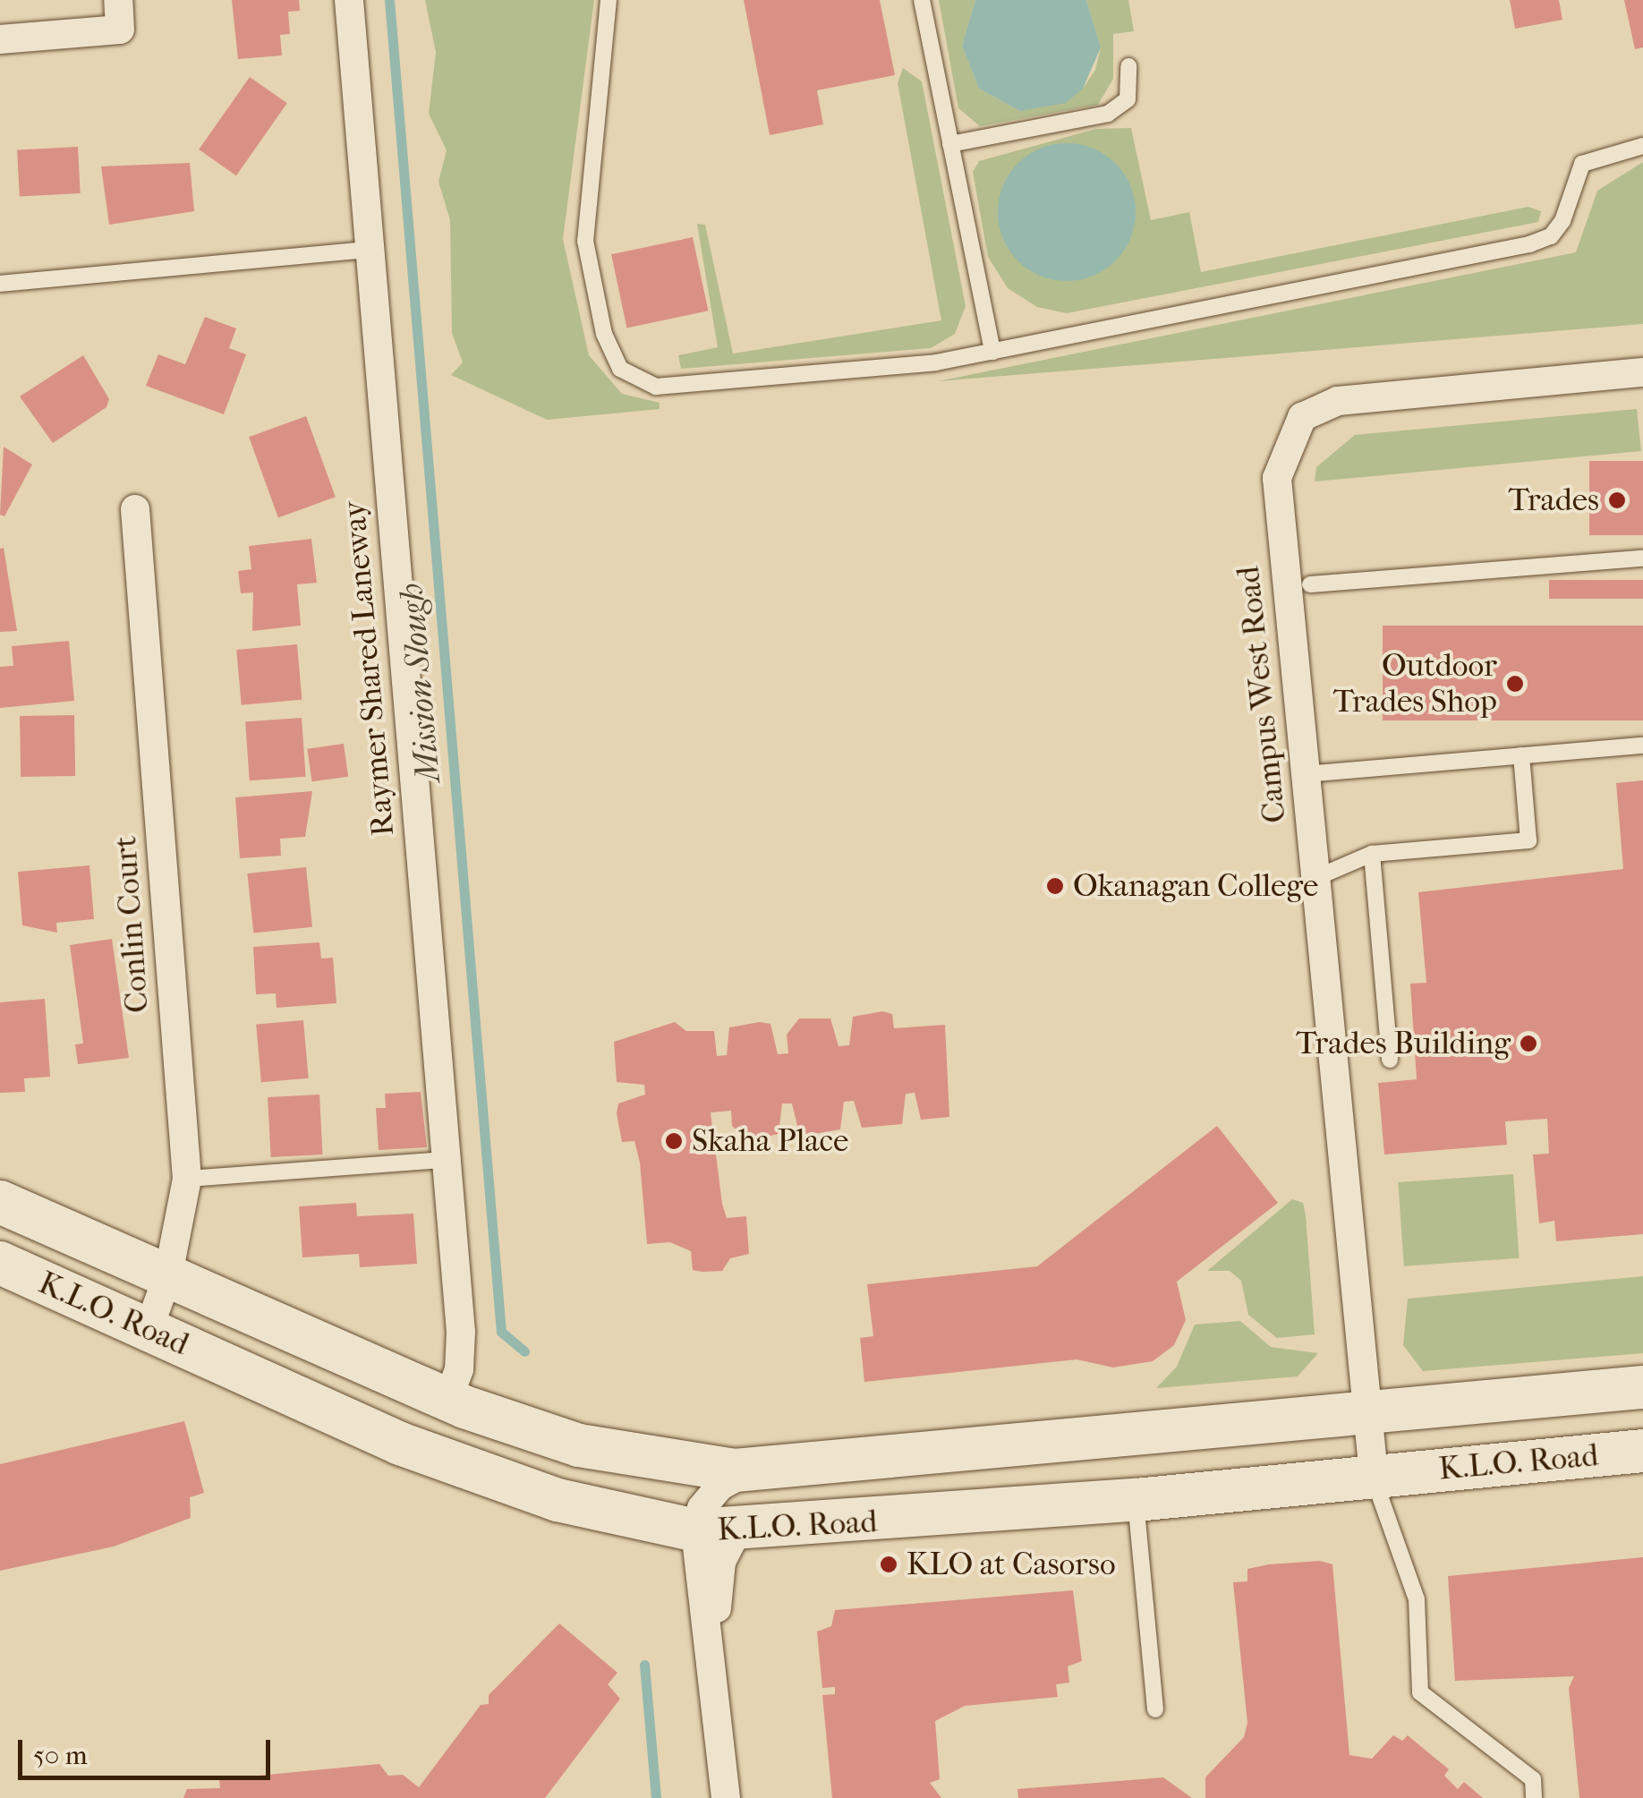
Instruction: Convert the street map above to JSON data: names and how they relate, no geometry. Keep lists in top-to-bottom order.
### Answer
{
  "streets": {
    "main road": ["K.L.O. Road"],
    "street": ["Raymer Shared Laneway", "Campus West Road", "Conlin Court"]
  },
  "crossings": [
    ["Raymer Shared Laneway", "K.L.O. Road"],
    ["Campus West Road", "K.L.O. Road"],
    ["Conlin Court", "K.L.O. Road"]
  ],
  "water": ["Mission Slough"],
  "places": [
    "Trades",
    "Outdoor Trades Shop",
    "Okanagan College",
    "Trades Building",
    "Skaha Place",
    "KLO at Casorso"
  ],
  "scale_bar": "50 m"
}
